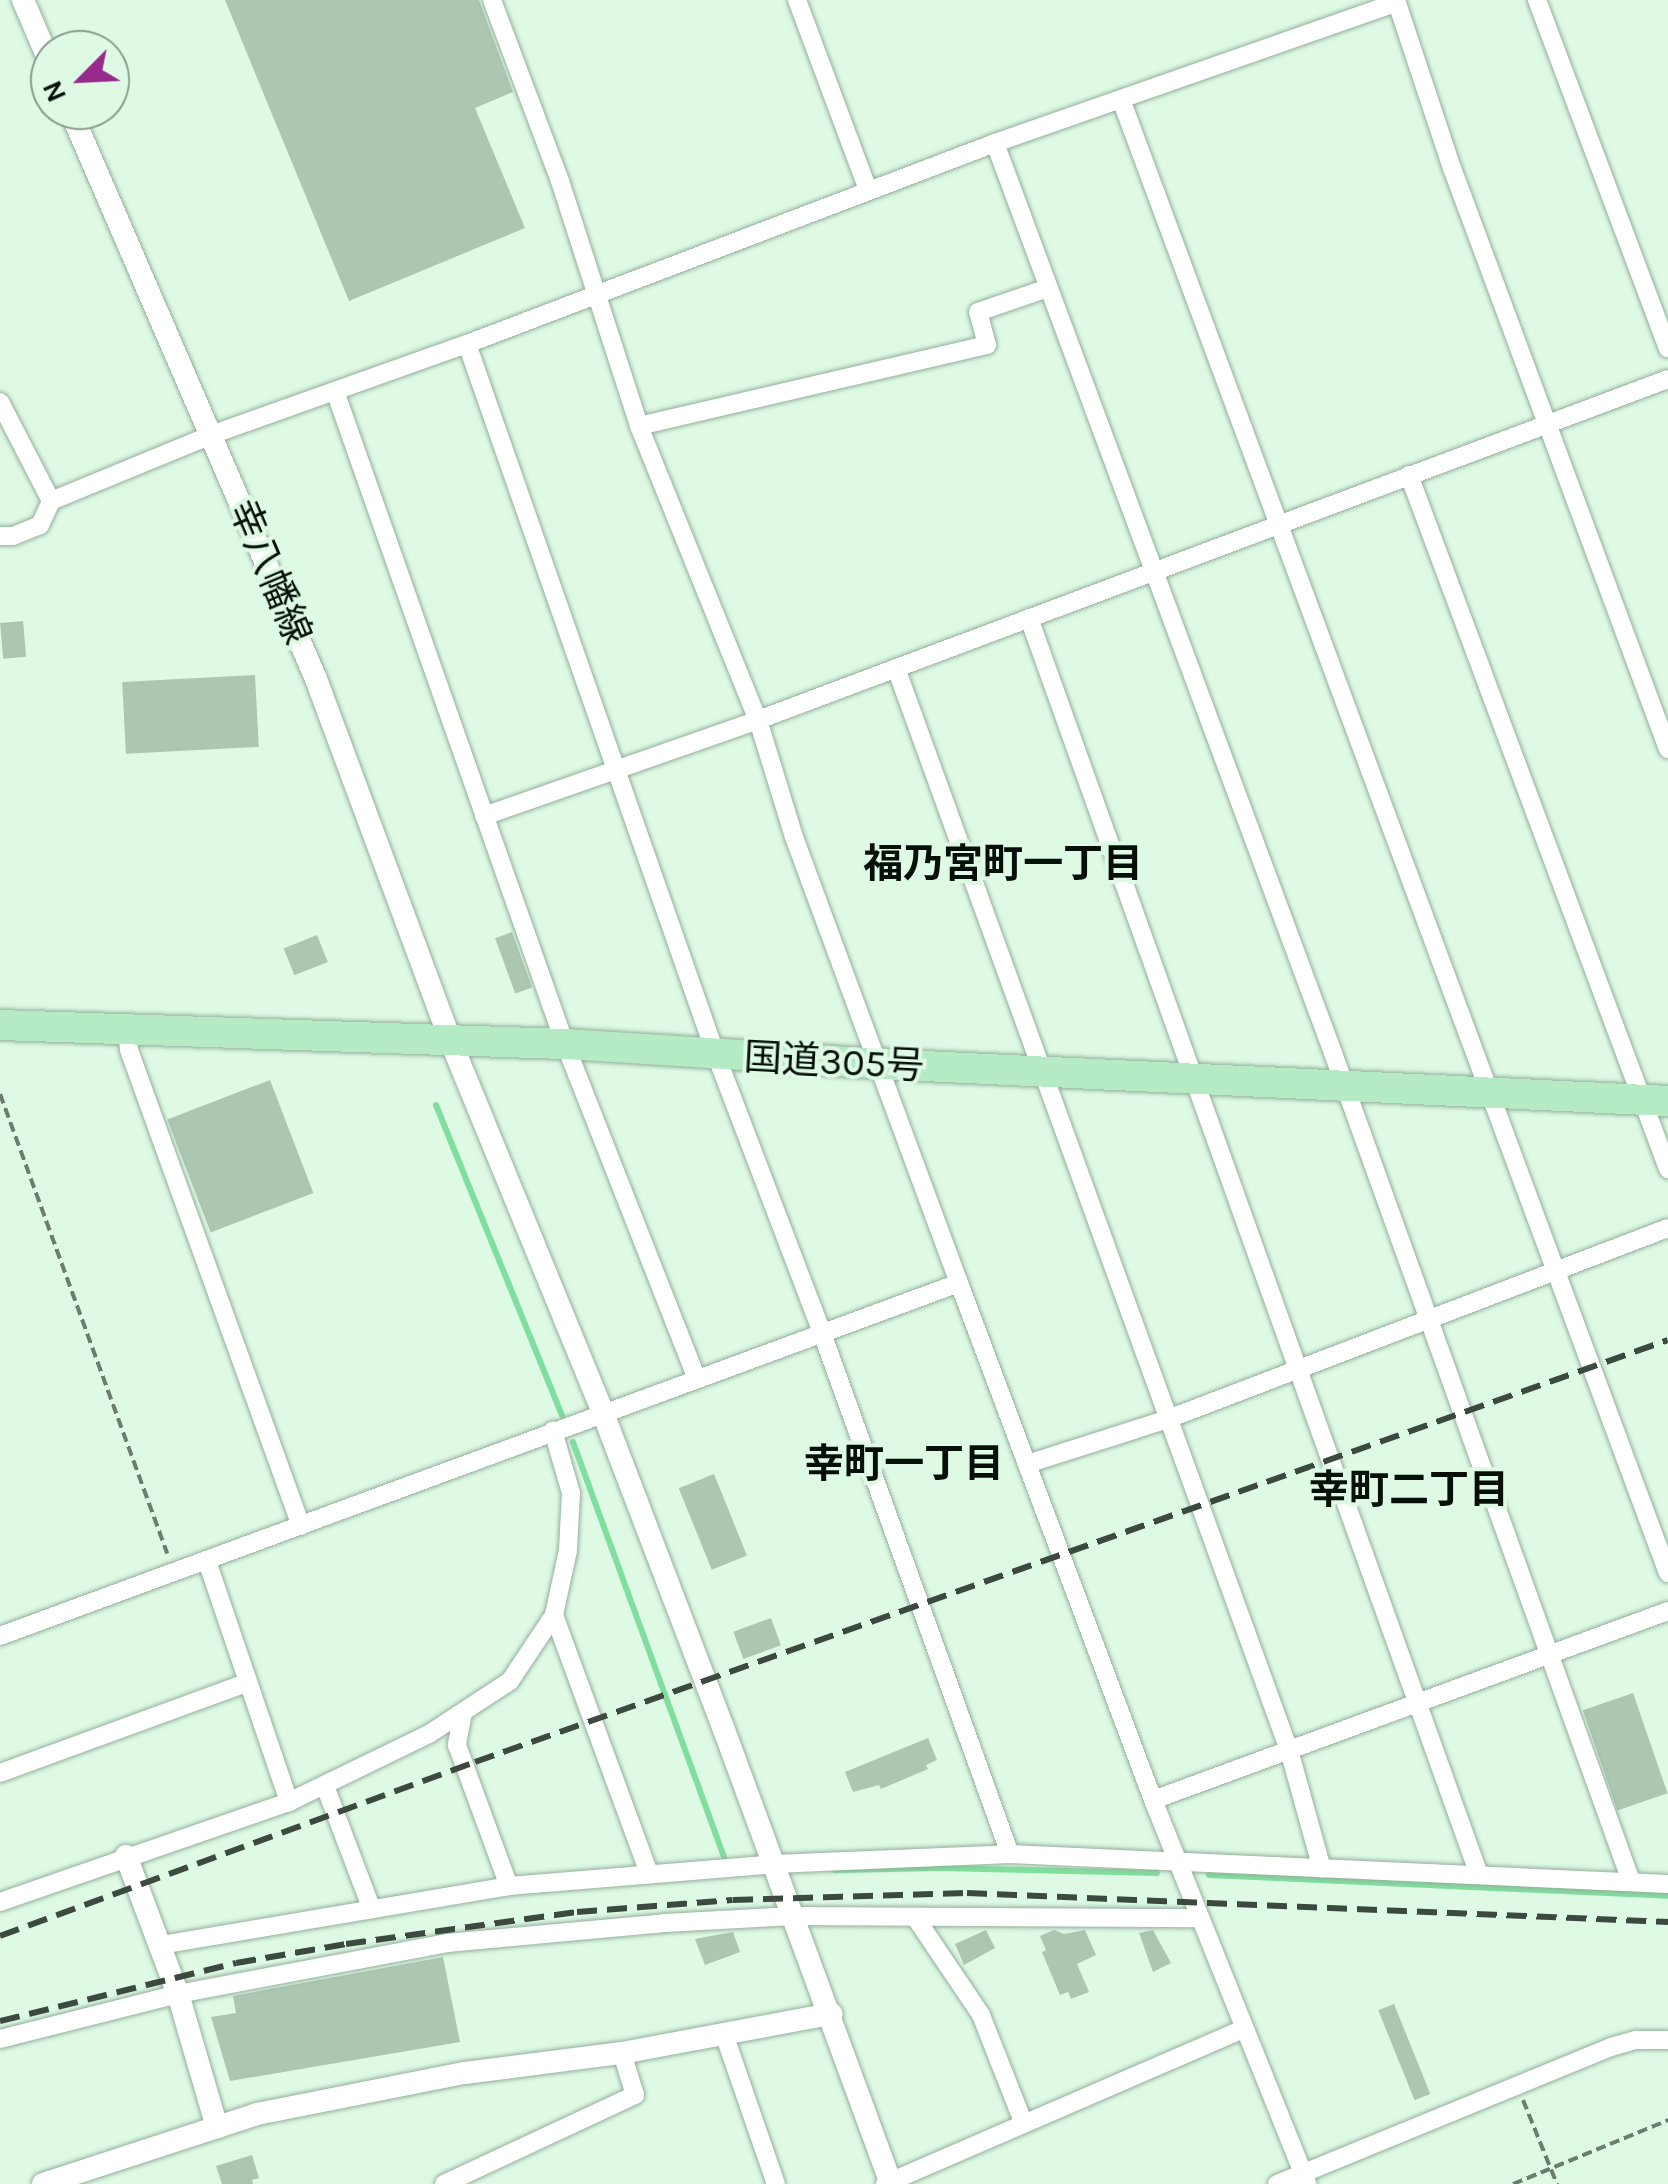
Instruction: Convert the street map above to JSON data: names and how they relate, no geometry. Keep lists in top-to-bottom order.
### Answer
{
  "streets": {
    "highway": ["国道305号"],
    "street": ["幸八幡線"]
  },
  "crossings": [
    ["幸八幡線", "国道305号"]
  ],
  "districts": ["福乃宮町一丁目", "幸町一丁目", "幸町二丁目"],
  "north": "bottom left"
}
